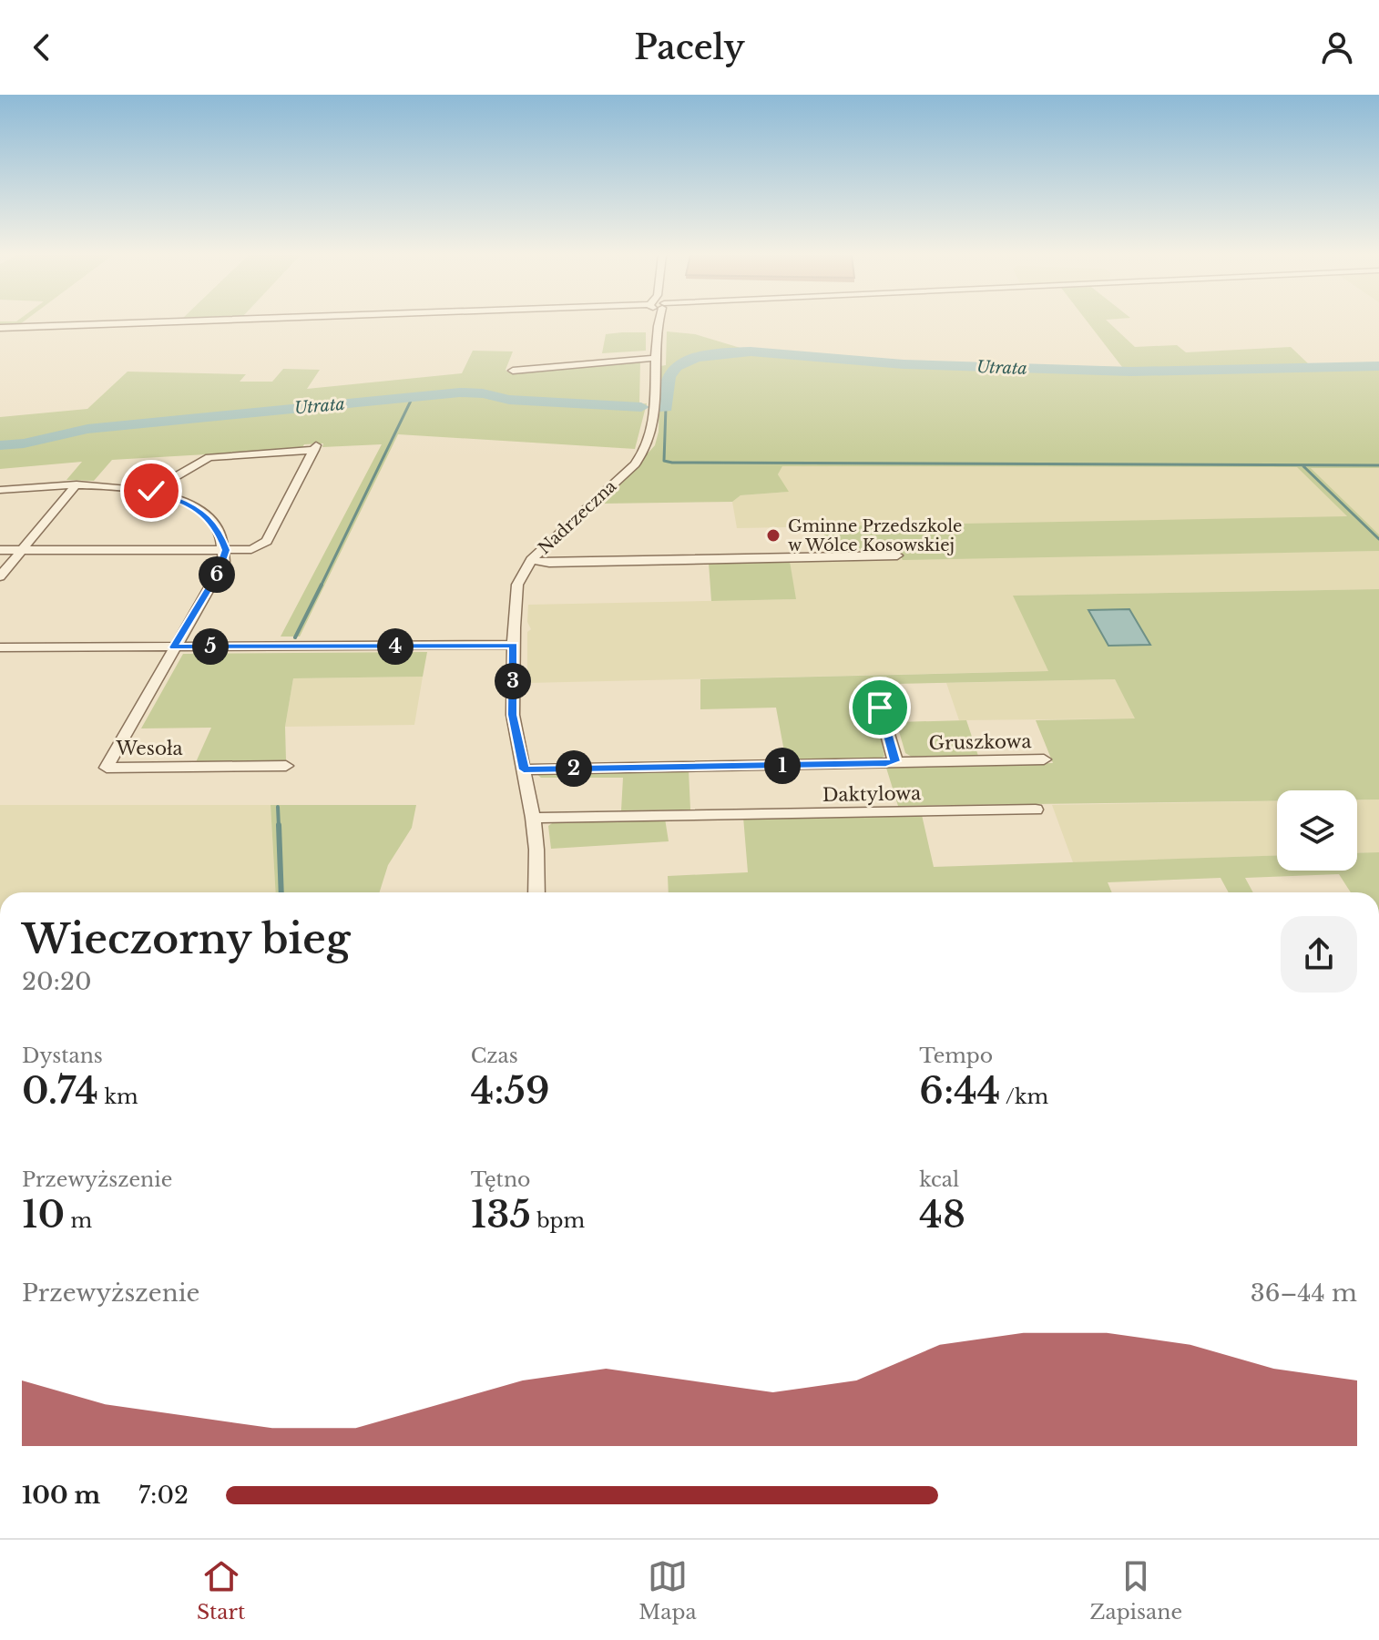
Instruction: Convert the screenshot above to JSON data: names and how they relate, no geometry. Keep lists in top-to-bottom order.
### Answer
{
  "streets": {
    "street": [
      "Nadrzeczna",
      "Gruszkowa",
      "Wesoła",
      "Daktylowa"
    ]
  },
  "crossings": [
    ["Nadrzeczna", "Gruszkowa"],
    ["Nadrzeczna", "Daktylowa"]
  ],
  "water": ["Utrata"],
  "places": ["Gminne Przedszkole w Wólce Kosowskiej"],
  "page": {
    "header": "Pacely",
    "pins": [
      "6",
      "4",
      "5",
      "3",
      "1",
      "2"
    ],
    "heading": ["Wieczorny bieg", "20:20"],
    "stats": [
      ["Dystans", "0.74 km"],
      ["Czas", "4:59"],
      ["Tempo", "6:44 /km"],
      ["Przewyższenie", "10 m"],
      ["Tętno", "135 bpm"],
      ["kcal", "48"]
    ],
    "chart": ["Przewyższenie", "36–44 m"],
    "list": [
      {
        "name": "100 m",
        "note": "7:02"
      }
    ],
    "tabs": ["Start", "Mapa", "Zapisane"]
  }
}
